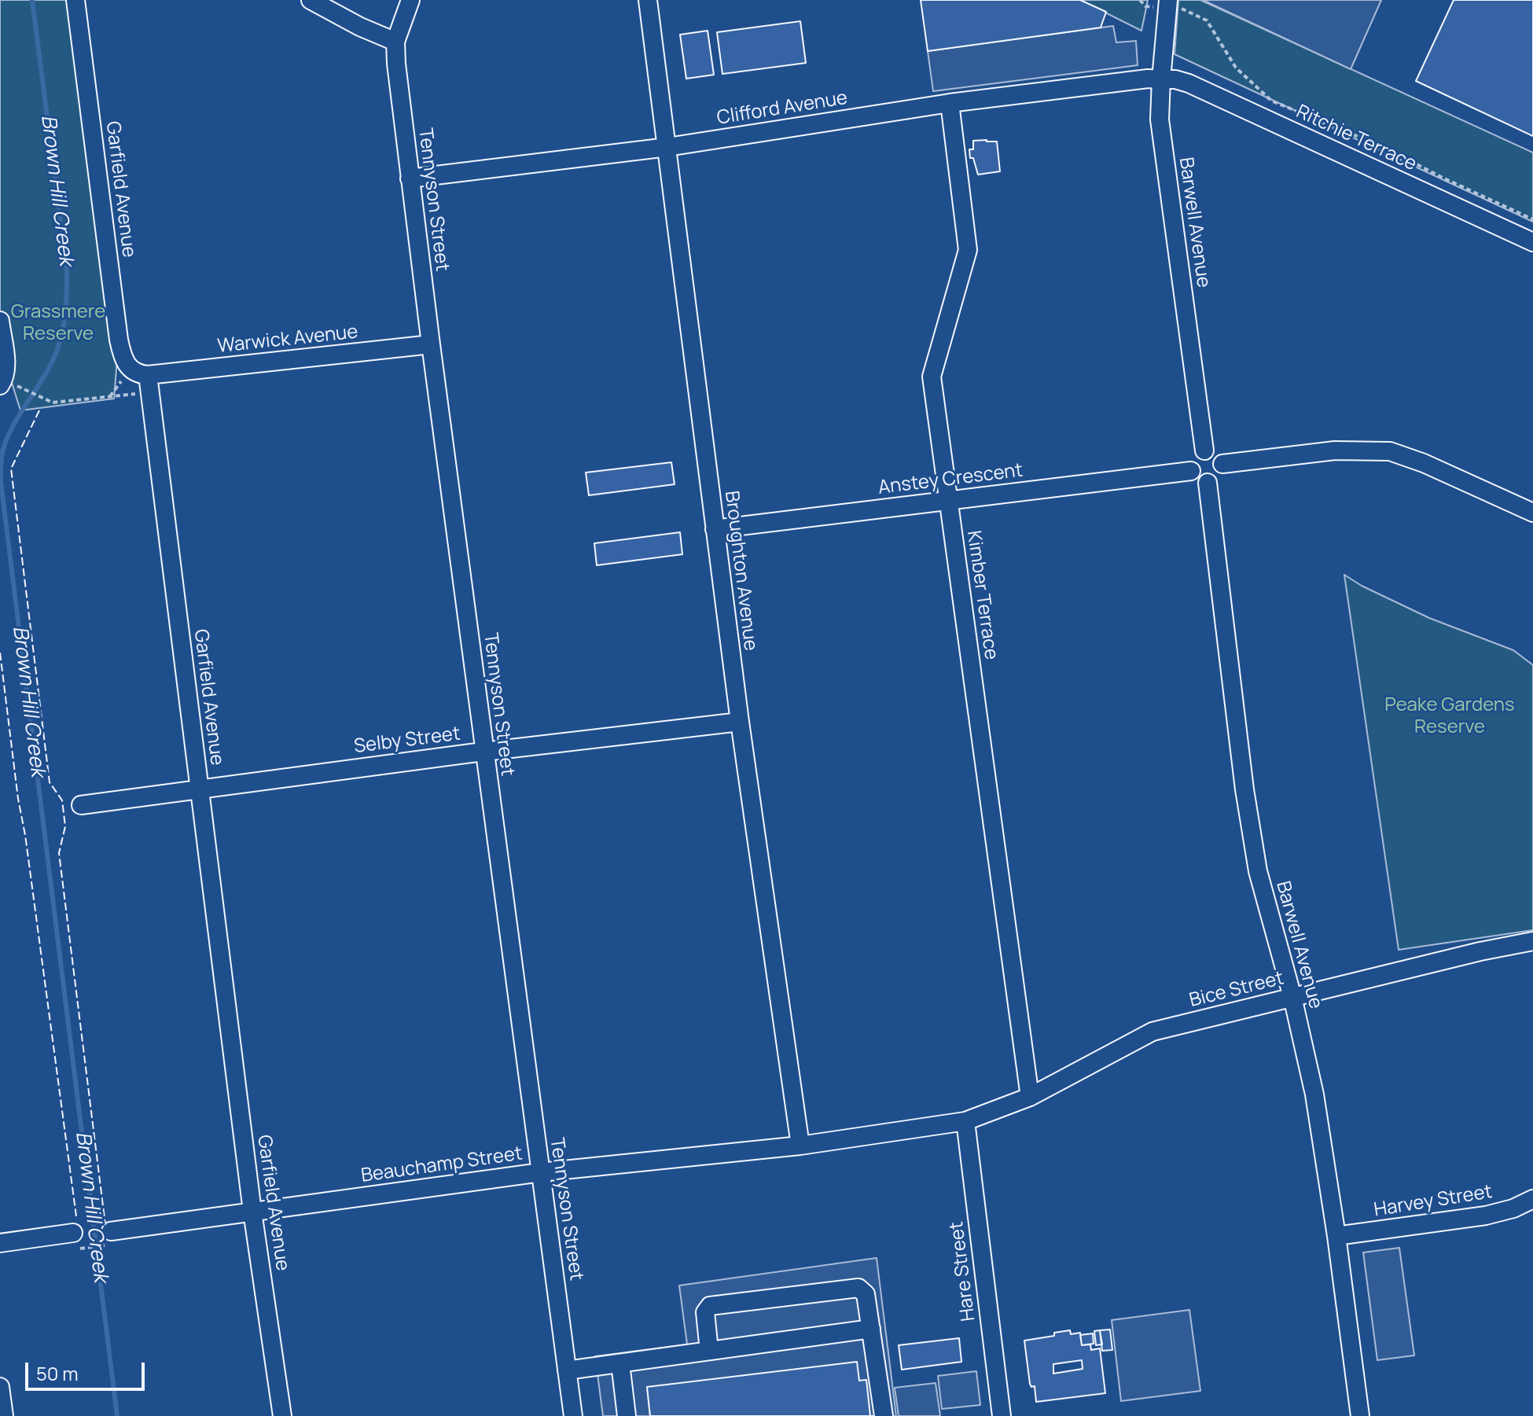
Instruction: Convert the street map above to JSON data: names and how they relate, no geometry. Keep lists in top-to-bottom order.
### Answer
{
  "streets": {
    "street": [
      "Clifford Avenue",
      "Ritchie Terrace",
      "Garfield Avenue",
      "Tennyson Street",
      "Barwell Avenue",
      "Warwick Avenue",
      "Anstey Crescent",
      "Broughton Avenue",
      "Kimber Terrace",
      "Selby Street",
      "Bice Street",
      "Beauchamp Street",
      "Harvey Street",
      "Hare Street"
    ]
  },
  "crossings": [
    ["Clifford Avenue", "Ritchie Terrace"],
    ["Clifford Avenue", "Tennyson Street"],
    ["Clifford Avenue", "Barwell Avenue"],
    ["Clifford Avenue", "Broughton Avenue"],
    ["Clifford Avenue", "Kimber Terrace"],
    ["Ritchie Terrace", "Barwell Avenue"],
    ["Garfield Avenue", "Warwick Avenue"],
    ["Garfield Avenue", "Selby Street"],
    ["Garfield Avenue", "Beauchamp Street"],
    ["Tennyson Street", "Warwick Avenue"],
    ["Tennyson Street", "Selby Street"],
    ["Tennyson Street", "Beauchamp Street"],
    ["Barwell Avenue", "Anstey Crescent"],
    ["Barwell Avenue", "Bice Street"],
    ["Barwell Avenue", "Harvey Street"],
    ["Anstey Crescent", "Broughton Avenue"],
    ["Anstey Crescent", "Kimber Terrace"],
    ["Broughton Avenue", "Selby Street"],
    ["Broughton Avenue", "Beauchamp Street"],
    ["Kimber Terrace", "Bice Street"],
    ["Bice Street", "Beauchamp Street"],
    ["Bice Street", "Hare Street"],
    ["Beauchamp Street", "Hare Street"]
  ],
  "water": ["Brown Hill Creek"],
  "parks": ["Grassmere Reserve", "Peake Gardens Reserve"],
  "scale_bar": "50 m"
}
